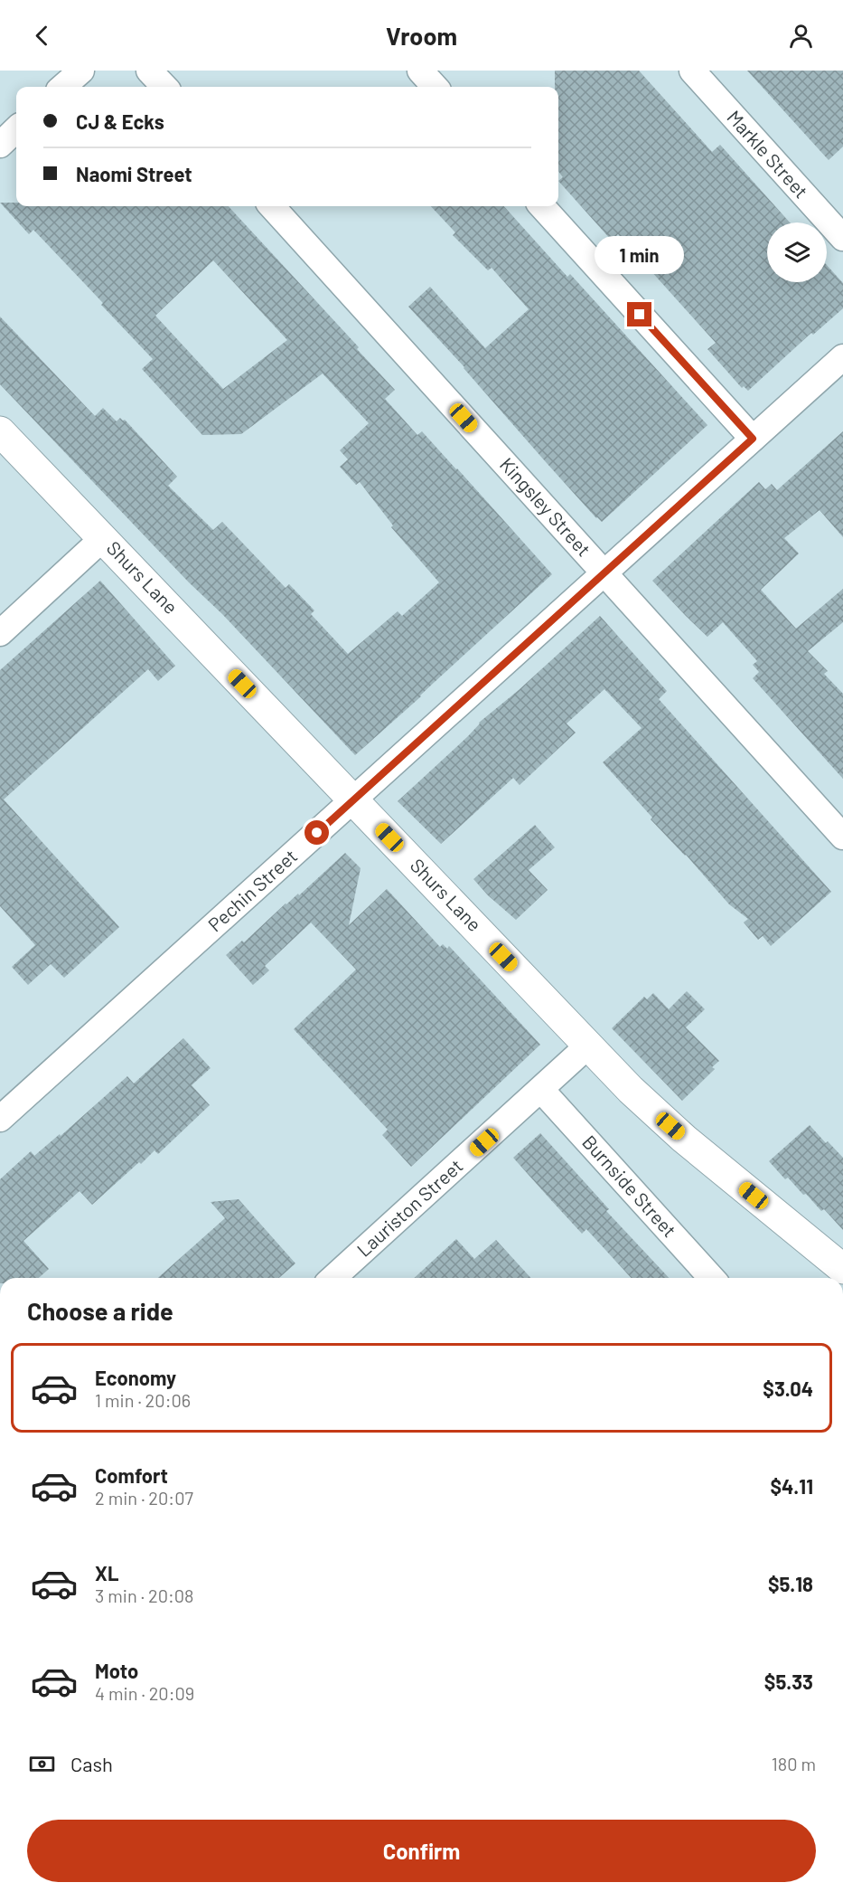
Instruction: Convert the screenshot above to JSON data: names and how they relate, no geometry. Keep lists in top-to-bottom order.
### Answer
{
  "streets": {
    "street": [
      "Markle Street",
      "Kingsley Street",
      "Shurs Lane",
      "Pechin Street",
      "Burnside Street",
      "Lauriston Street"
    ]
  },
  "crossings": [
    ["Kingsley Street", "Pechin Street"],
    ["Shurs Lane", "Pechin Street"],
    ["Shurs Lane", "Lauriston Street"],
    ["Burnside Street", "Lauriston Street"]
  ],
  "page": {
    "header": "Vroom",
    "banner": ["CJ & Ecks", "Naomi Street"],
    "bubble": "1 min",
    "heading": "Choose a ride",
    "list": [
      {
        "name": "Economy",
        "note": "1 min · 20:06",
        "value": "$3.04"
      },
      {
        "name": "Comfort",
        "note": "2 min · 20:07",
        "value": "$4.11"
      },
      {
        "name": "XL",
        "note": "3 min · 20:08",
        "value": "$5.18"
      },
      {
        "name": "Moto",
        "note": "4 min · 20:09",
        "value": "$5.33"
      }
    ],
    "pay": ["Cash", "180 m"],
    "buttons": "Confirm"
  }
}
